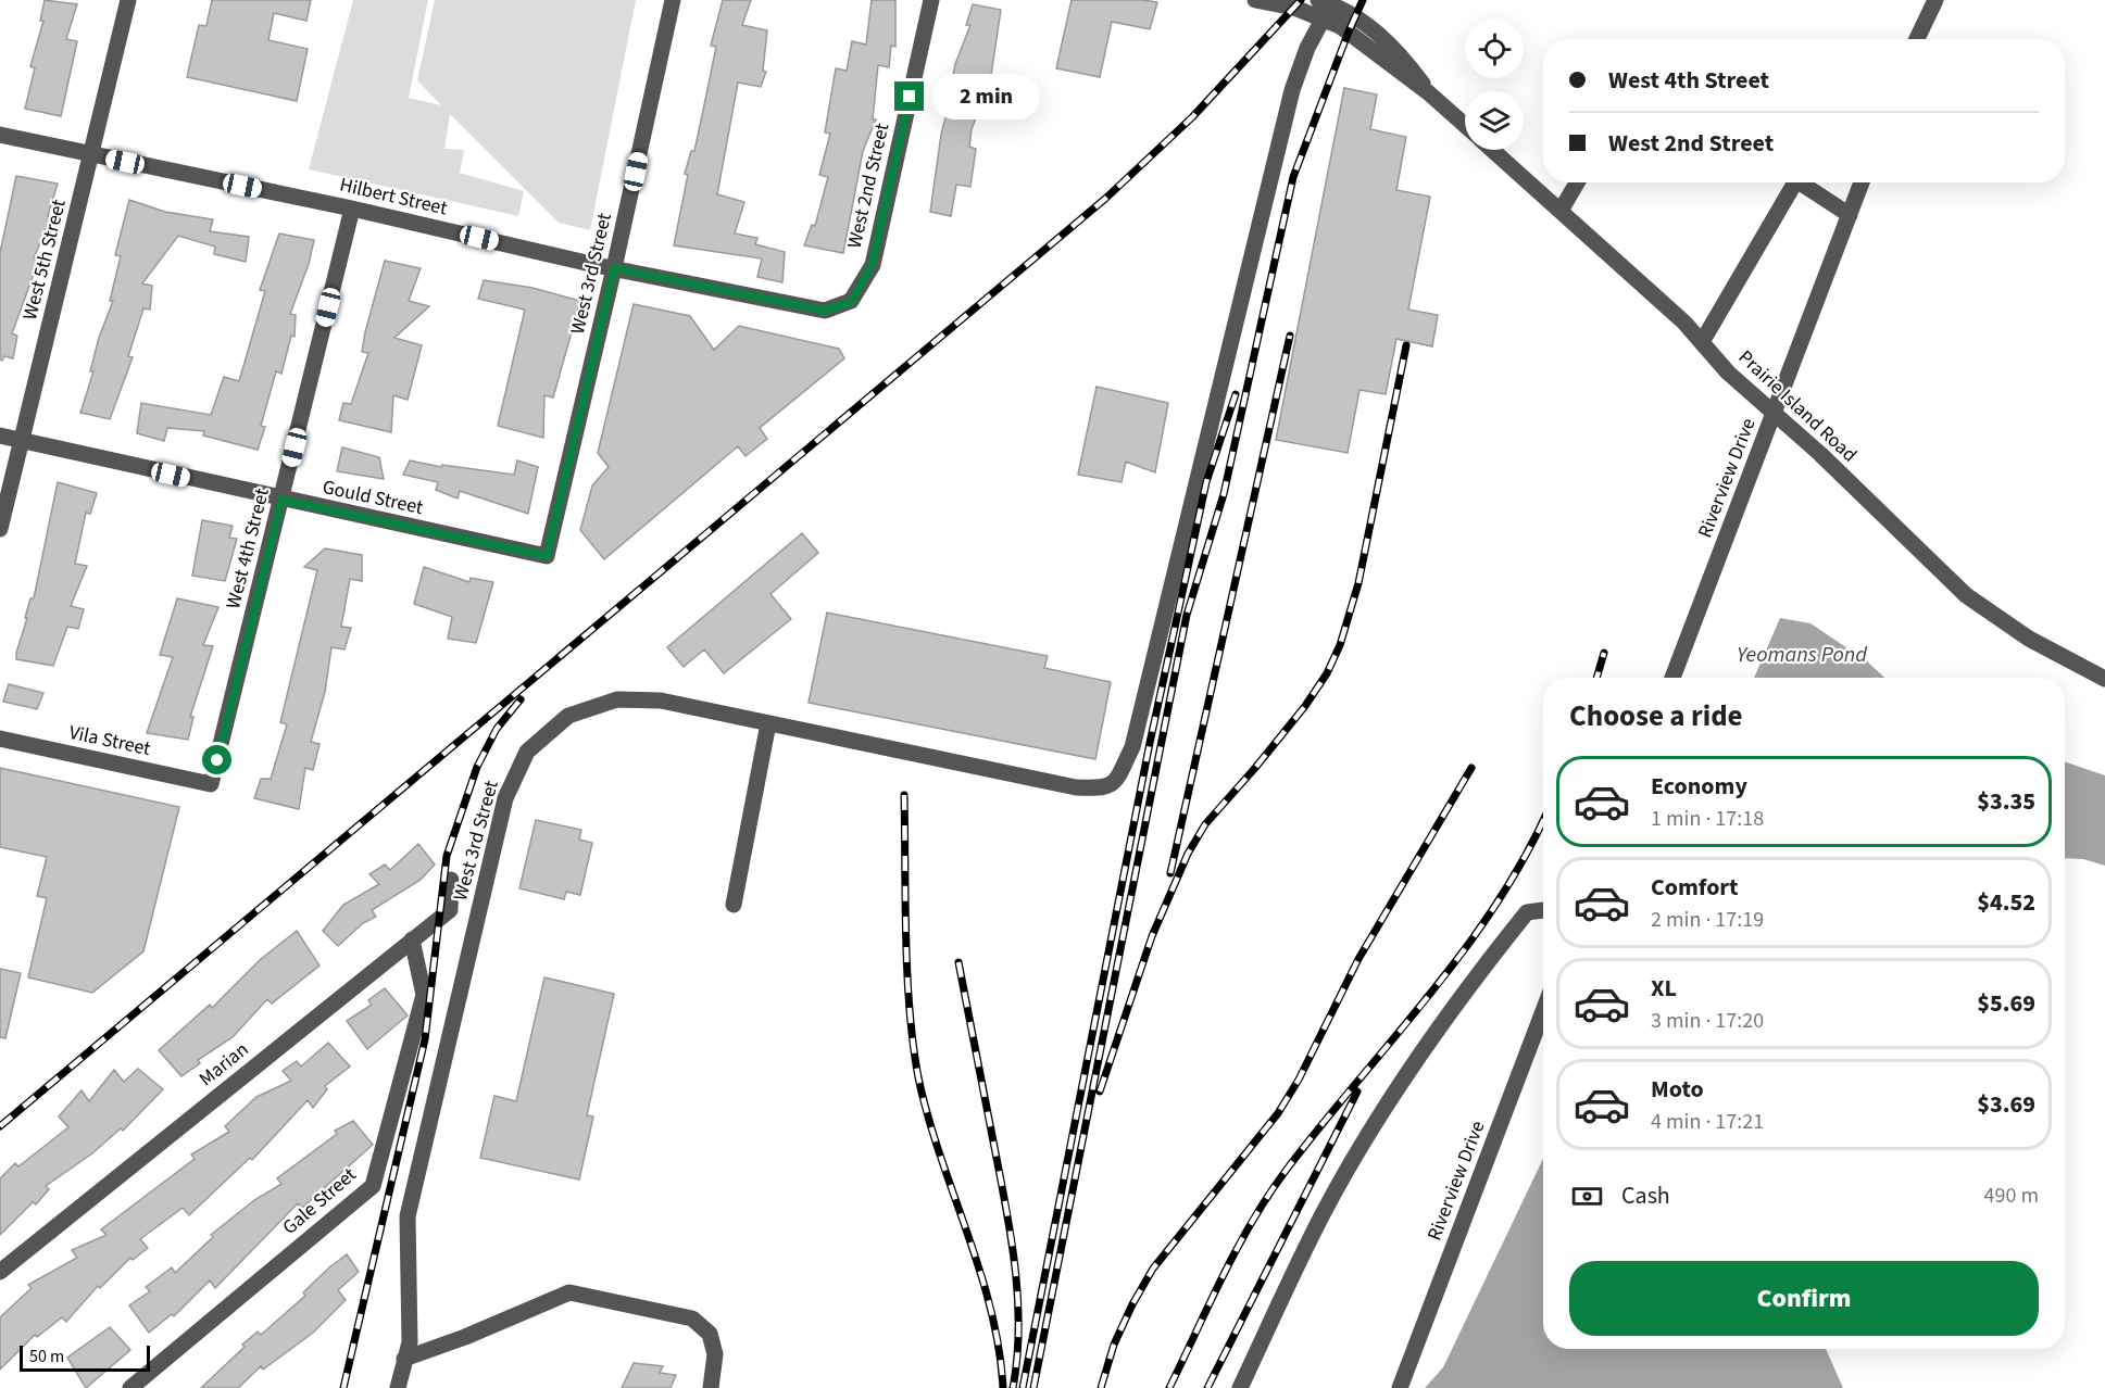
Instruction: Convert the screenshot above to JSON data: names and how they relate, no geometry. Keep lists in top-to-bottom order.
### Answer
{
  "streets": {
    "street": [
      "West 2nd Street",
      "Hilbert Street",
      "West 5th Street",
      "West 3rd Street",
      "Prairie Island Road",
      "Riverview Drive",
      "Gould Street",
      "West 4th Street",
      "Vila Street",
      "Marian",
      "Gale Street"
    ]
  },
  "crossings": [
    ["West 2nd Street", "Hilbert Street"],
    ["Hilbert Street", "West 5th Street"],
    ["Hilbert Street", "West 3rd Street"],
    ["Hilbert Street", "West 4th Street"],
    ["West 5th Street", "Gould Street"],
    ["West 3rd Street", "Prairie Island Road"],
    ["West 3rd Street", "Gould Street"],
    ["Prairie Island Road", "Riverview Drive"],
    ["Gould Street", "West 4th Street"],
    ["West 4th Street", "Vila Street"],
    ["Marian", "Gale Street"]
  ],
  "water": ["Yeomans Pond"],
  "scale_bar": "50 m",
  "page": {
    "banner": ["West 4th Street", "West 2nd Street"],
    "bubble": "2 min",
    "heading": "Choose a ride",
    "list": [
      {
        "name": "Economy",
        "note": "1 min · 17:18",
        "value": "$3.35"
      },
      {
        "name": "Comfort",
        "note": "2 min · 17:19",
        "value": "$4.52"
      },
      {
        "name": "XL",
        "note": "3 min · 17:20",
        "value": "$5.69"
      },
      {
        "name": "Moto",
        "note": "4 min · 17:21",
        "value": "$3.69"
      }
    ],
    "pay": ["Cash", "490 m"],
    "buttons": "Confirm",
    "scale": "50 m"
  }
}
